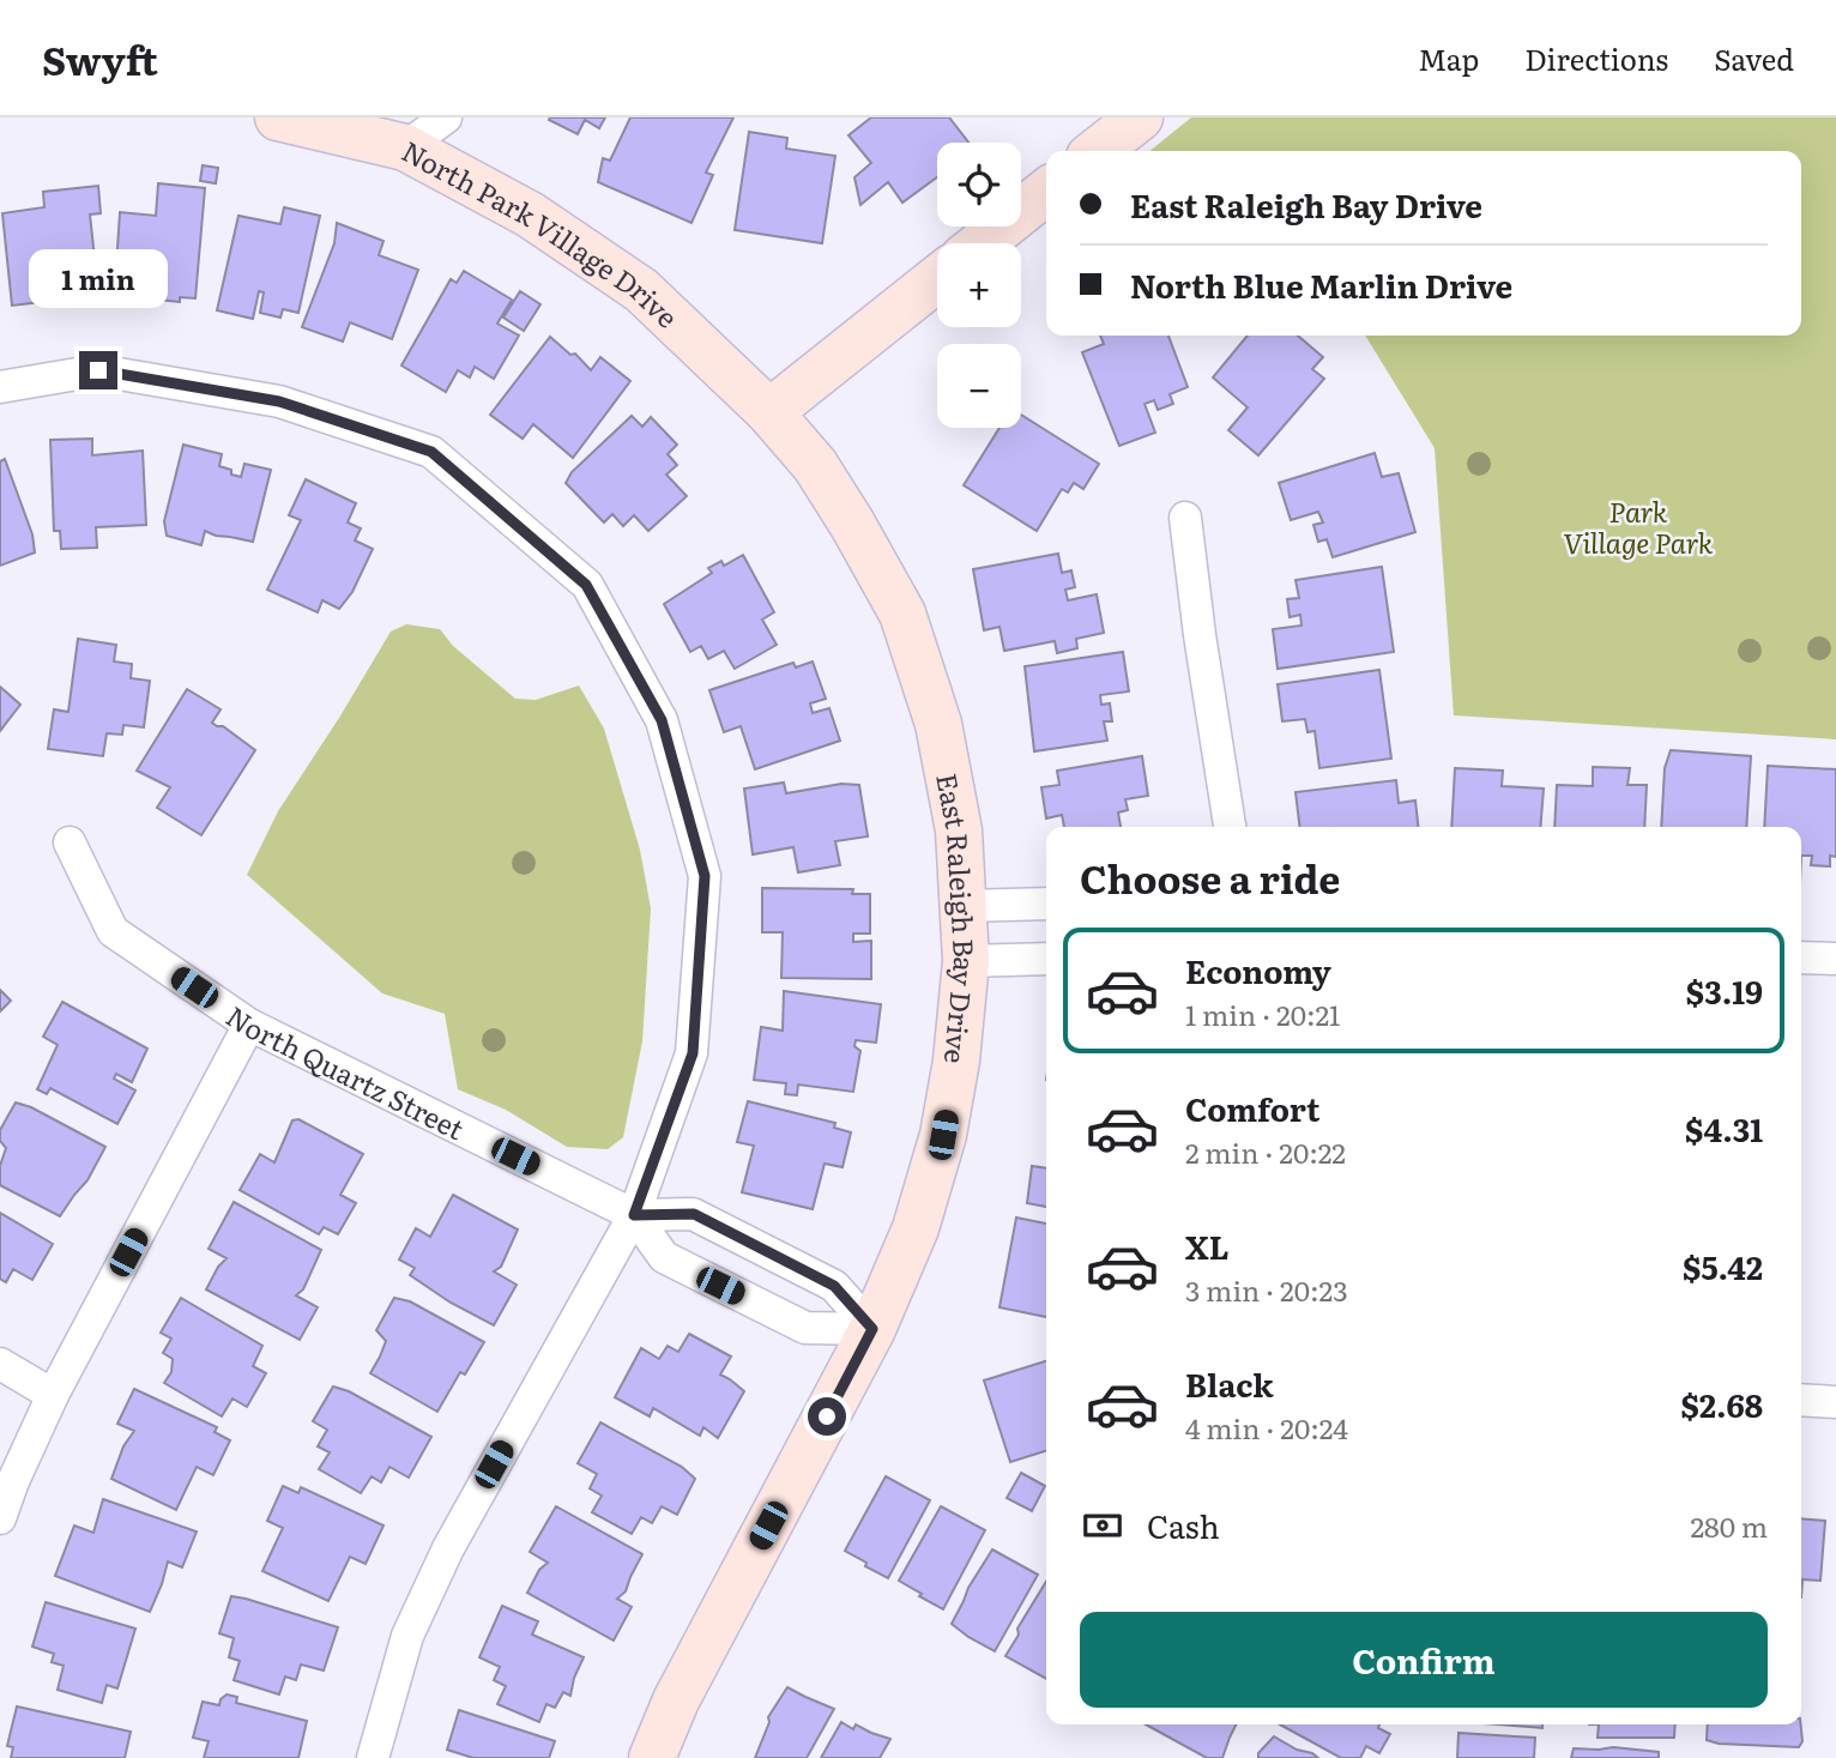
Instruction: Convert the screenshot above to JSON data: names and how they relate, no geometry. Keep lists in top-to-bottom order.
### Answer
{
  "streets": {
    "street": ["North Park Village Drive", "East Raleigh Bay Drive", "North Quartz Street"]
  },
  "crossings": [
    ["North Park Village Drive", "East Raleigh Bay Drive"],
    ["East Raleigh Bay Drive", "North Quartz Street"]
  ],
  "parks": ["Park Village Park"],
  "page": {
    "header": "Swyft",
    "nav": ["Map", "Directions", "Saved"],
    "map_buttons": ["+", "−"],
    "banner": ["East Raleigh Bay Drive", "North Blue Marlin Drive"],
    "bubble": "1 min",
    "heading": "Choose a ride",
    "list": [
      {
        "name": "Economy",
        "note": "1 min · 20:21",
        "value": "$3.19"
      },
      {
        "name": "Comfort",
        "note": "2 min · 20:22",
        "value": "$4.31"
      },
      {
        "name": "XL",
        "note": "3 min · 20:23",
        "value": "$5.42"
      },
      {
        "name": "Black",
        "note": "4 min · 20:24",
        "value": "$2.68"
      }
    ],
    "pay": ["Cash", "280 m"],
    "buttons": "Confirm"
  }
}
